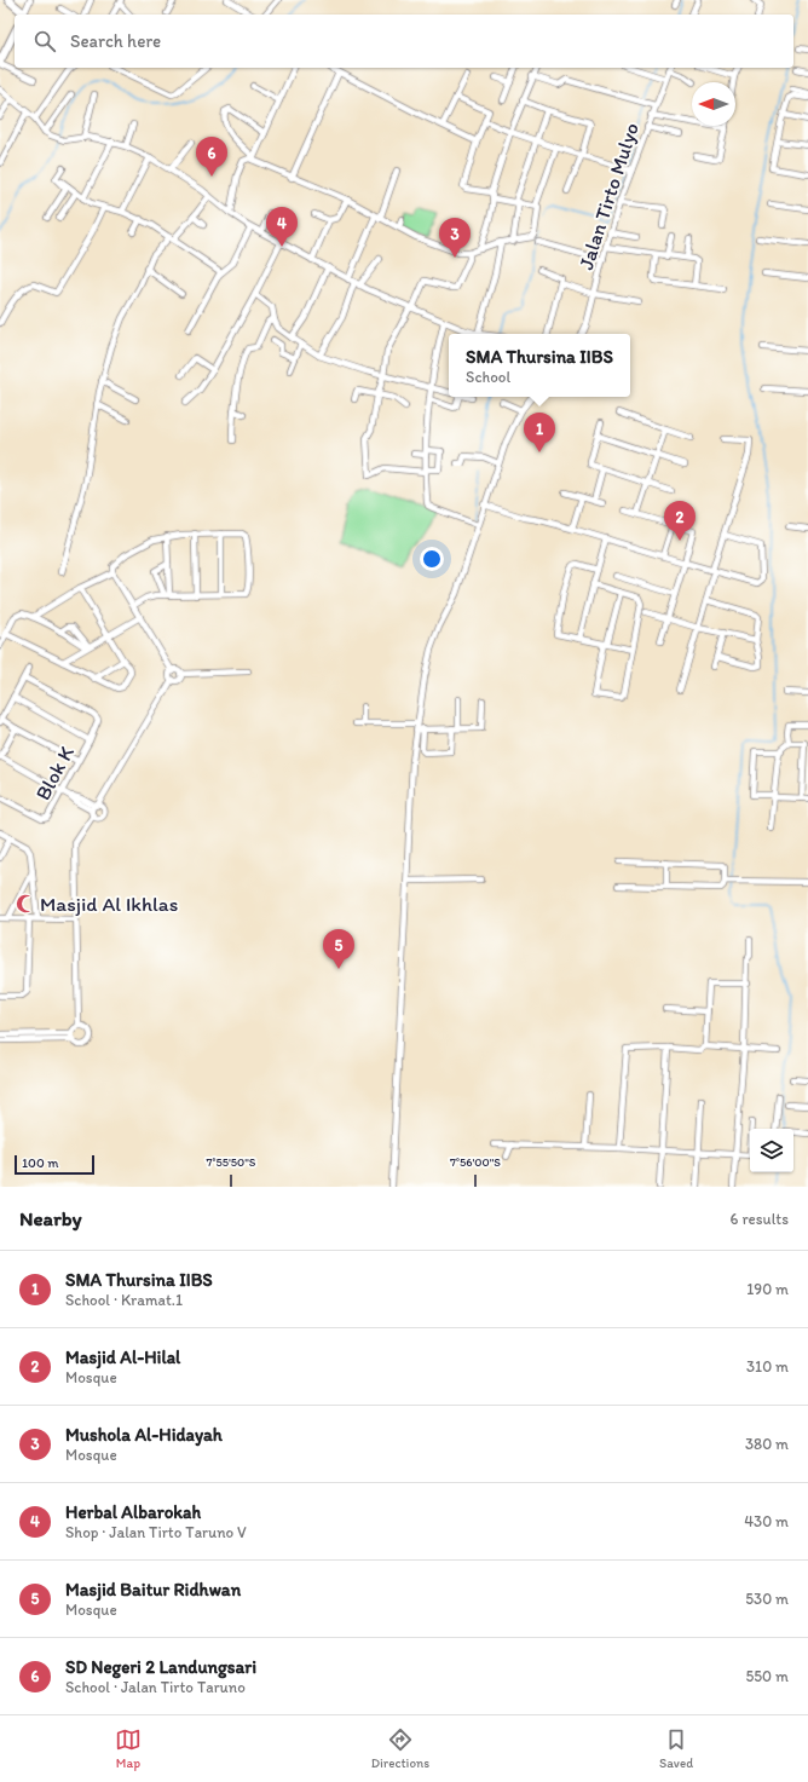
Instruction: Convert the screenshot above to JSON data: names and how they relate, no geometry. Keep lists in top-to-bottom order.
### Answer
{
  "streets": {
    "street": ["Jalan Tirto Mulyo", "Blok K"]
  },
  "places": {
    "mosque": ["Masjid Al Ikhlas"]
  },
  "scale_bar": "100 m",
  "north": "left",
  "page": {
    "search": "Search here",
    "pins": [
      "6",
      "4",
      "3",
      "1",
      "2",
      "5"
    ],
    "popup": ["SMA Thursina IIBS", "School"],
    "scale": "100 m",
    "heading": ["Nearby", "6 results"],
    "list": [
      {
        "mark": "1",
        "name": "SMA Thursina IIBS",
        "note": "School · Kramat.1",
        "value": "190 m"
      },
      {
        "mark": "2",
        "name": "Masjid Al-Hilal",
        "note": "Mosque",
        "value": "310 m"
      },
      {
        "mark": "3",
        "name": "Mushola Al-Hidayah",
        "note": "Mosque",
        "value": "380 m"
      },
      {
        "mark": "4",
        "name": "Herbal Albarokah",
        "note": "Shop · Jalan Tirto Taruno V",
        "value": "430 m"
      },
      {
        "mark": "5",
        "name": "Masjid Baitur Ridhwan",
        "note": "Mosque",
        "value": "530 m"
      },
      {
        "mark": "6",
        "name": "SD Negeri 2 Landungsari",
        "note": "School · Jalan Tirto Taruno",
        "value": "550 m"
      }
    ],
    "nav": ["Map", "Directions", "Saved"]
  },
  "coordinates": ["7°55'50\"S", "7°56'00\"S"]
}
